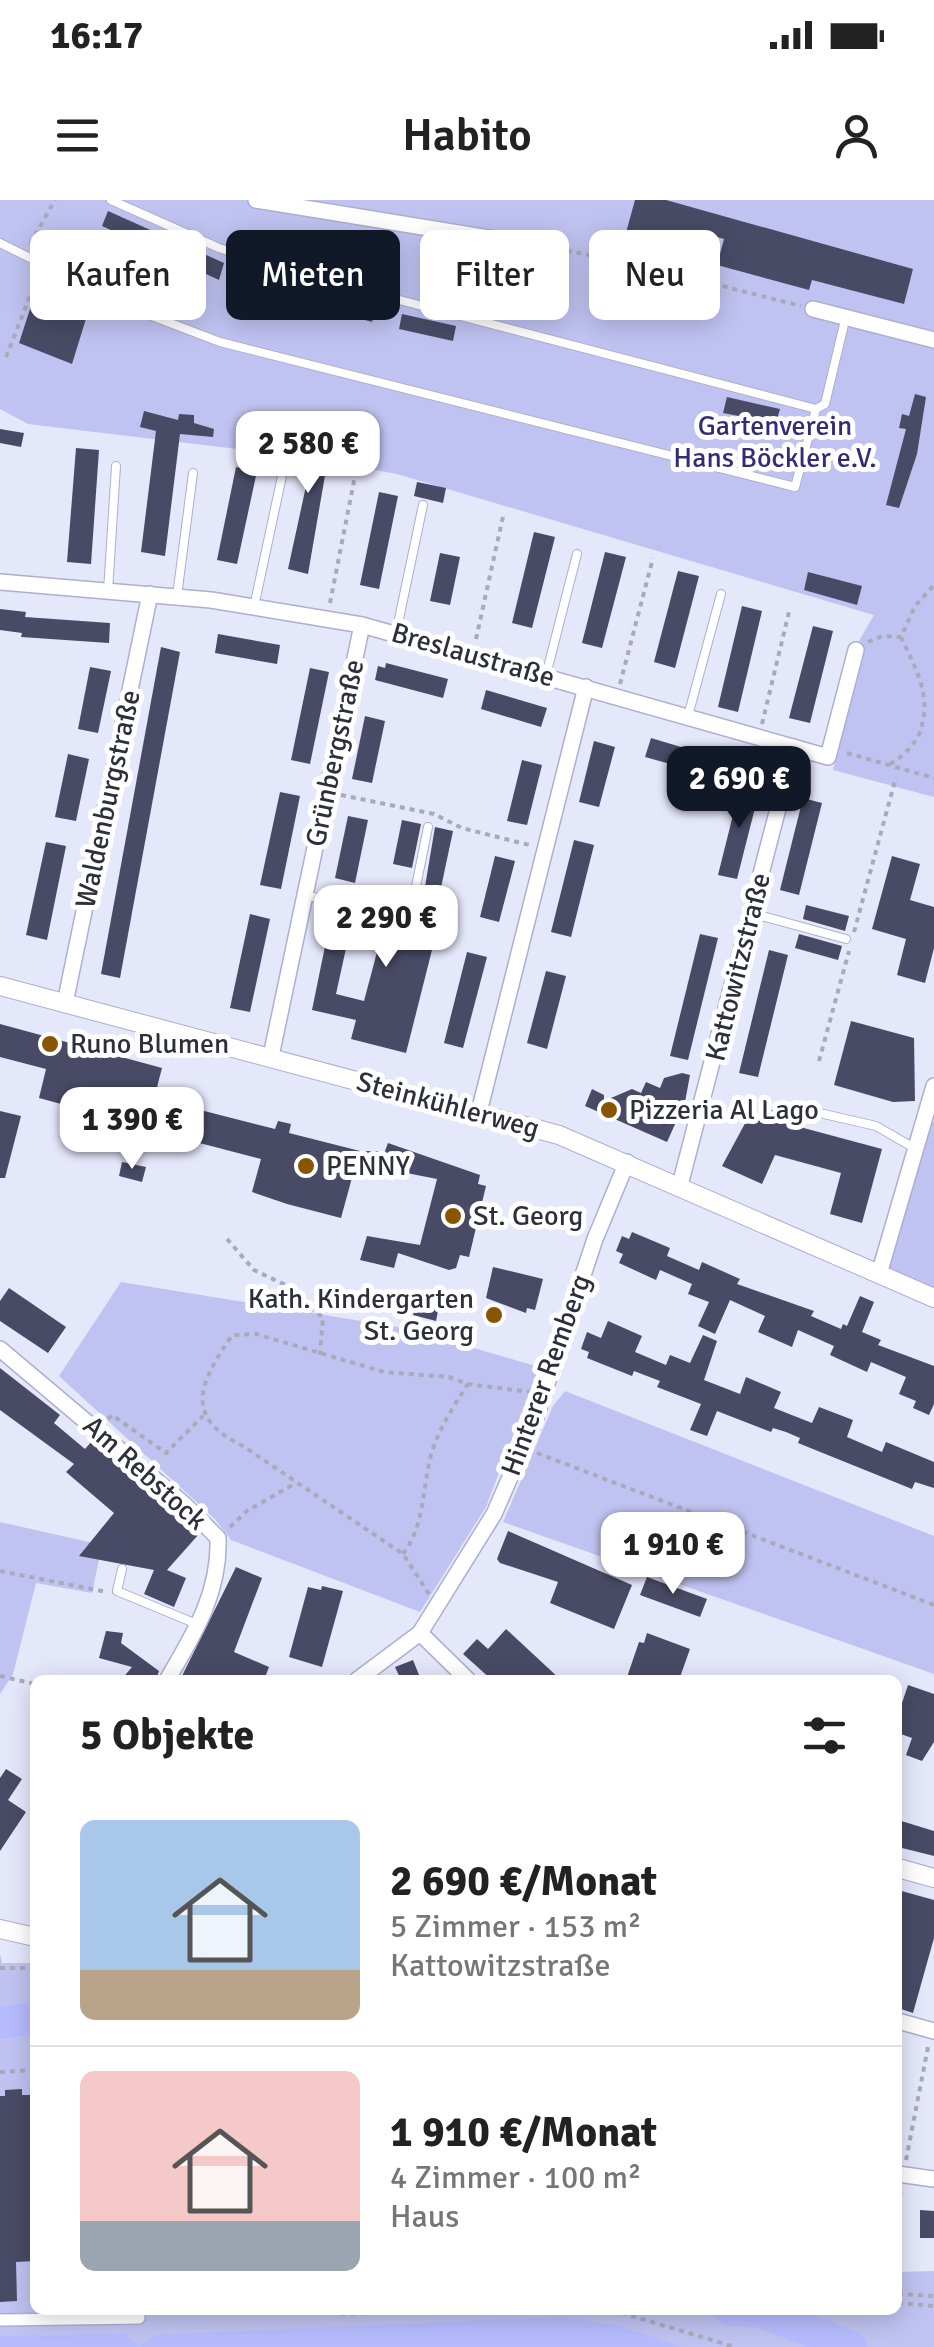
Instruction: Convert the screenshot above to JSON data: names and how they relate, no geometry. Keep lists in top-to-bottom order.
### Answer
{
  "streets": {
    "street": [
      "Breslaustraße",
      "Grünbergstraße",
      "Waldenburgstraße",
      "Kattowitzstraße",
      "Steinkühlerweg",
      "Hinterer Remberg",
      "Am Rebstock"
    ]
  },
  "crossings": [
    ["Breslaustraße", "Grünbergstraße"],
    ["Breslaustraße", "Waldenburgstraße"],
    ["Breslaustraße", "Kattowitzstraße"],
    ["Grünbergstraße", "Steinkühlerweg"],
    ["Waldenburgstraße", "Steinkühlerweg"],
    ["Kattowitzstraße", "Steinkühlerweg"],
    ["Steinkühlerweg", "Hinterer Remberg"]
  ],
  "parks": ["Gartenverein Hans Böckler e.V."],
  "places": [
    "Runo Blumen",
    "Pizzeria Al Lago",
    "PENNY",
    "St. Georg",
    "Kath. Kindergarten St. Georg"
  ],
  "page": {
    "status": "16:17",
    "header": "Habito",
    "chip": [
      "Kaufen",
      "Mieten",
      "Filter",
      "Neu"
    ],
    "price": [
      "2 580 €",
      "2 690 €",
      "2 290 €",
      "1 390 €",
      "1 910 €"
    ],
    "heading": "5 Objekte",
    "list": [
      {
        "name": "2 690 €/Monat",
        "note": "5 Zimmer · 153 m² · Kattowitzstraße"
      },
      {
        "name": "1 910 €/Monat",
        "note": "4 Zimmer · 100 m² · Haus"
      }
    ]
  }
}
